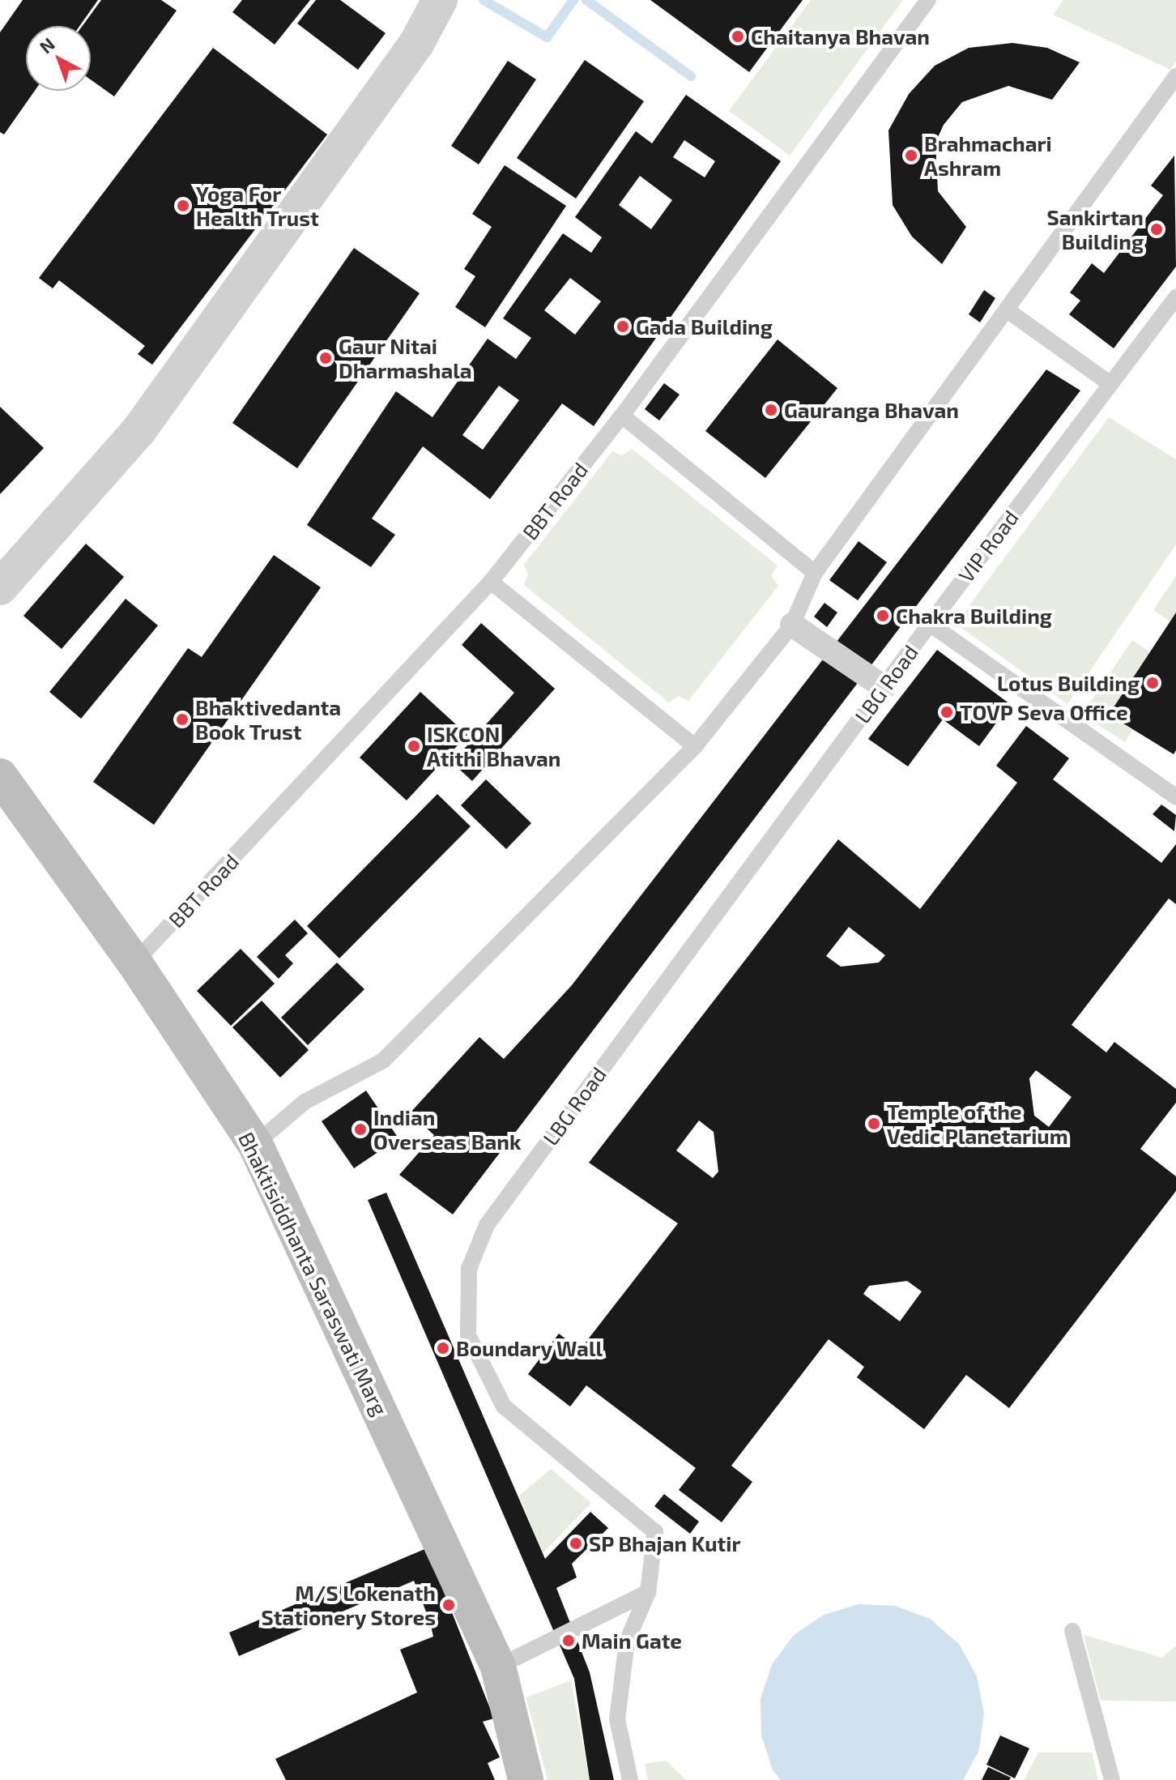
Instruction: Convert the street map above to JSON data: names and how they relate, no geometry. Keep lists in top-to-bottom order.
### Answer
{
  "streets": {
    "main road": ["Bhaktisiddhanta Saraswati Marg"],
    "lane": ["BBT Road", "VIP Road", "LBG Road"]
  },
  "crossings": [
    ["BBT Road", "Bhaktisiddhanta Saraswati Marg"],
    ["VIP Road", "LBG Road"]
  ],
  "places": [
    "Chaitanya Bhavan",
    "Brahmachari Ashram",
    "Yoga For Health Trust",
    "Sankirtan Building",
    "Gada Building",
    "Gaur Nitai Dharmashala",
    "Gauranga Bhavan",
    "Chakra Building",
    "Lotus Building",
    "TOVP Seva Office",
    "Bhaktivedanta Book Trust",
    "ISKCON Atithi Bhavan",
    "Temple of the Vedic Planetarium",
    "Indian Overseas Bank",
    "Boundary Wall",
    "SP Bhajan Kutir",
    "M/S Lokenath Stationery Stores",
    "Main Gate"
  ],
  "north": "top left"
}
